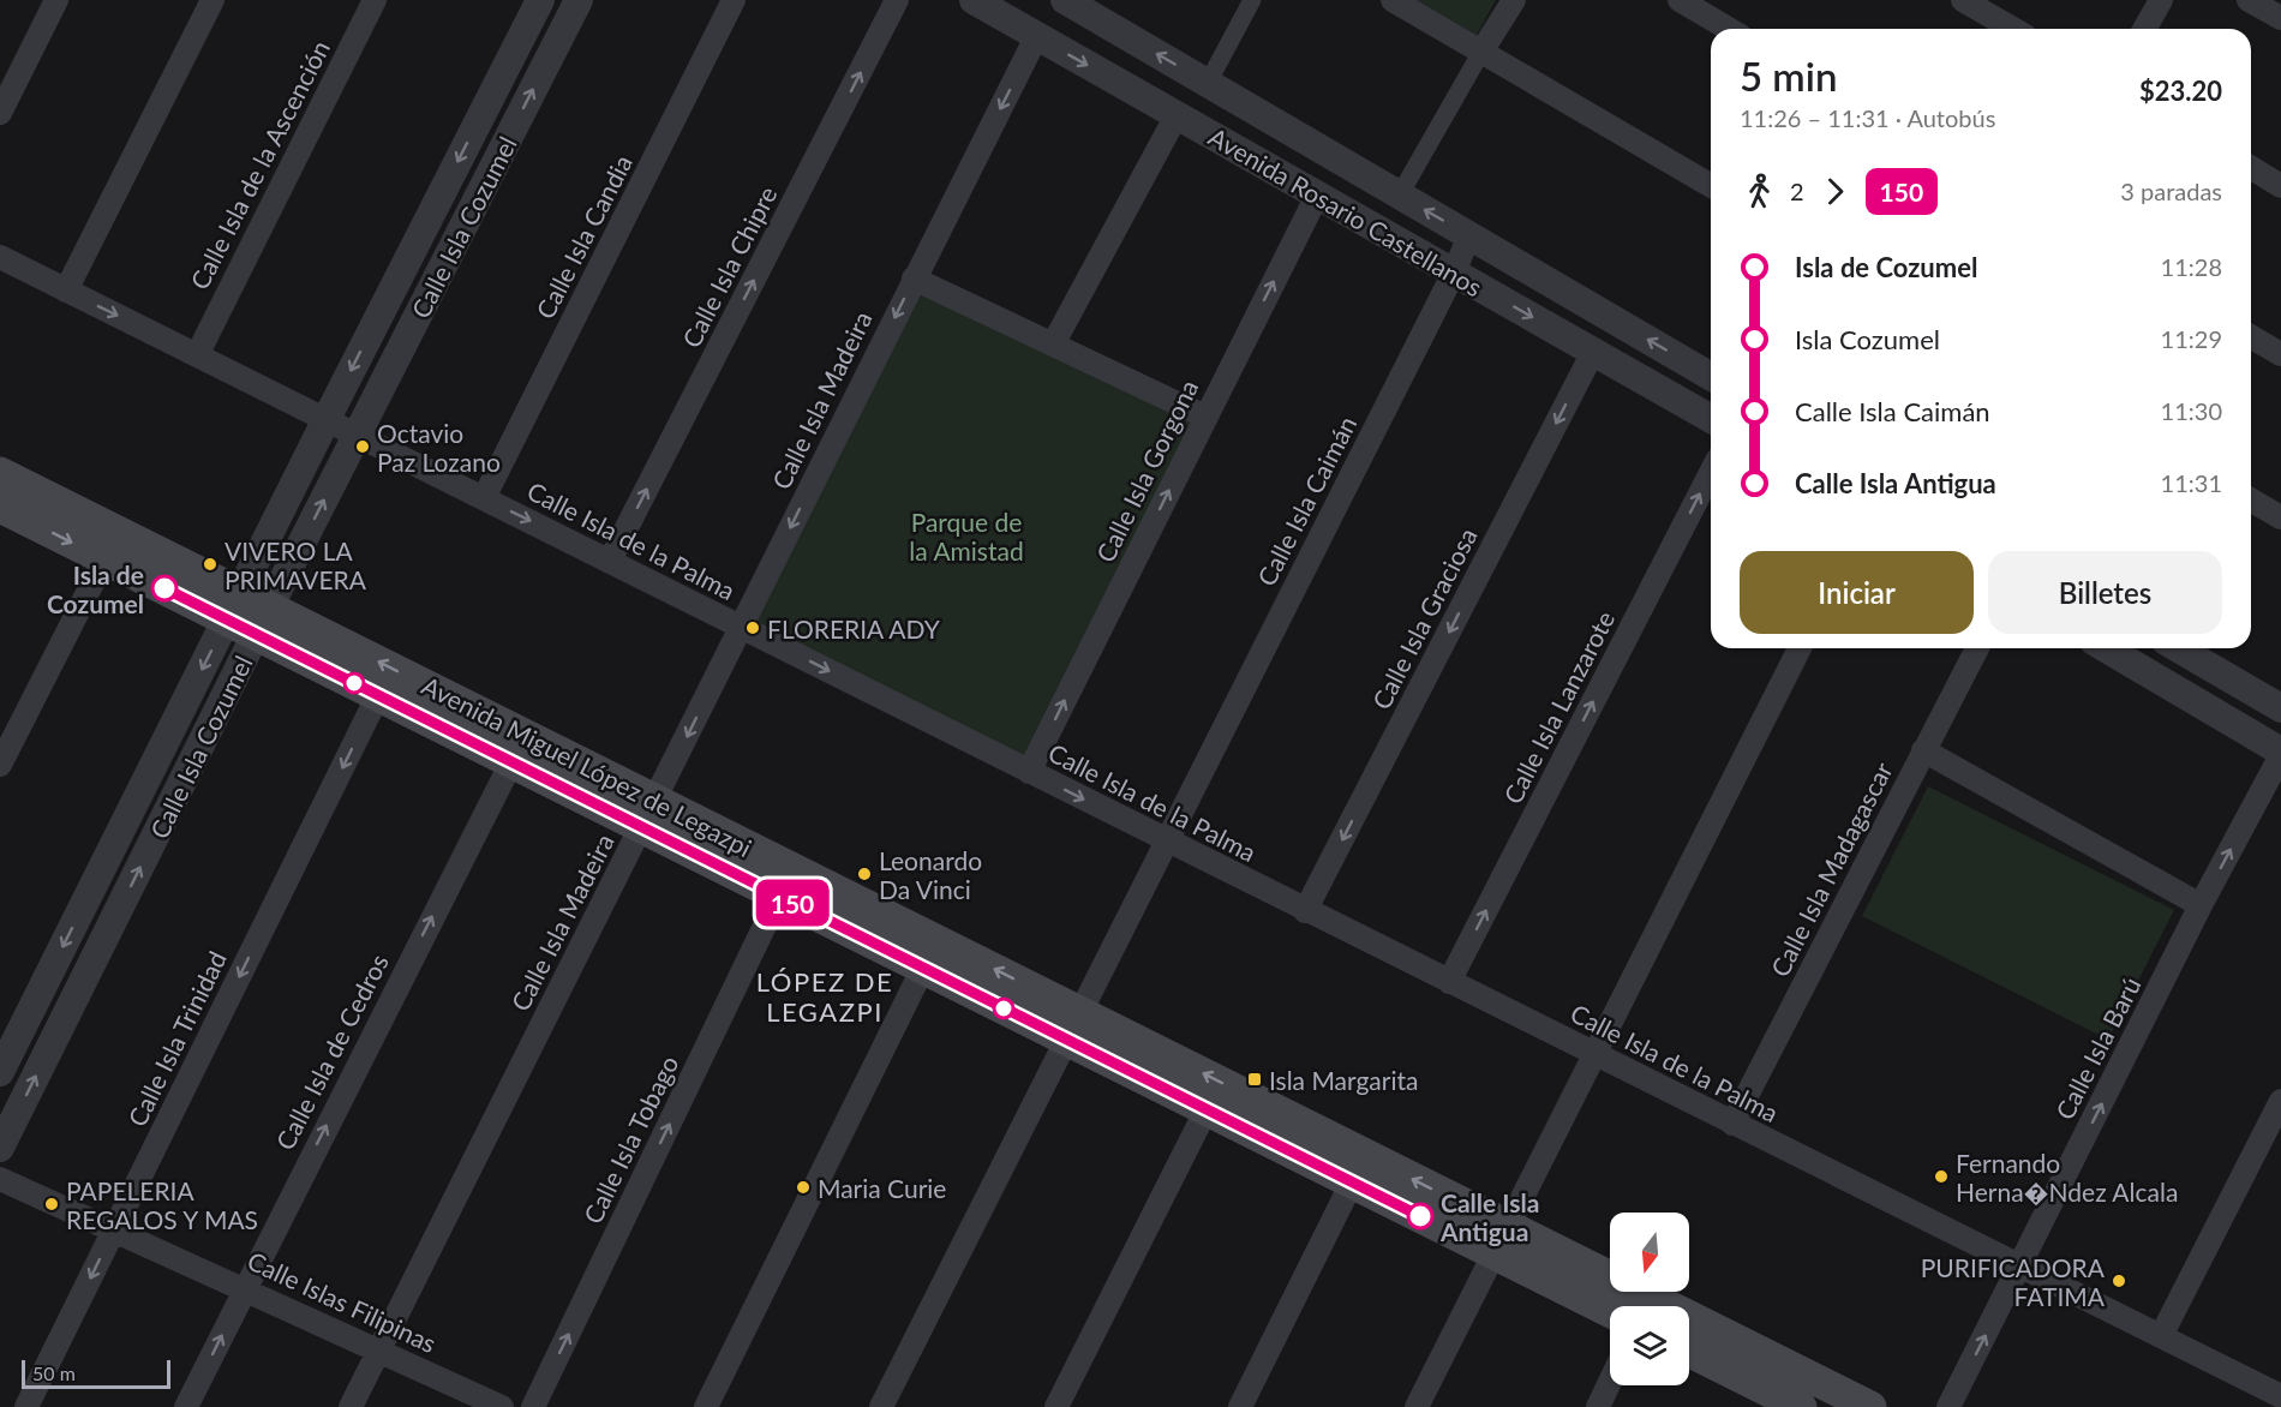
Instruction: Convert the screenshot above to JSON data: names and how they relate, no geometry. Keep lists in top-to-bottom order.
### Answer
{
  "streets": {
    "main road": ["Avenida Miguel López de Legazpi"],
    "street": [
      "Calle Isla de la Ascención",
      "Avenida Rosario Castellanos",
      "Calle Isla Cozumel",
      "Calle Isla Candia",
      "Calle Isla Chipre",
      "Calle Isla Madeira",
      "Calle Isla Gorgona",
      "Calle Isla Caimán",
      "Calle Isla de la Palma",
      "Calle Isla Graciosa",
      "Calle Isla Lanzarote",
      "Calle Isla Madagascar",
      "Calle Isla Trinidad",
      "Calle Isla Barú",
      "Calle Isla de Cedros",
      "Calle Isla Tobago",
      "Calle Islas Filipinas"
    ]
  },
  "crossings": [
    ["Calle Isla de la Ascención", "Calle Isla de la Palma"],
    ["Avenida Rosario Castellanos", "Calle Isla Madeira"],
    ["Avenida Rosario Castellanos", "Calle Isla Gorgona"],
    ["Avenida Rosario Castellanos", "Calle Isla Caimán"],
    ["Avenida Rosario Castellanos", "Calle Isla Graciosa"],
    ["Calle Isla Cozumel", "Calle Isla de la Palma"],
    ["Calle Isla Cozumel", "Avenida Miguel López de Legazpi"],
    ["Calle Isla Candia", "Calle Isla de la Palma"],
    ["Calle Isla Chipre", "Calle Isla de la Palma"],
    ["Calle Isla Madeira", "Calle Isla de la Palma"],
    ["Calle Isla Madeira", "Avenida Miguel López de Legazpi"],
    ["Calle Isla Madeira", "Calle Islas Filipinas"],
    ["Calle Isla Gorgona", "Calle Isla de la Palma"],
    ["Calle Isla Caimán", "Calle Isla de la Palma"],
    ["Calle Isla Caimán", "Avenida Miguel López de Legazpi"],
    ["Calle Isla de la Palma", "Calle Isla Graciosa"],
    ["Calle Isla de la Palma", "Calle Isla Lanzarote"],
    ["Calle Isla de la Palma", "Calle Isla Madagascar"],
    ["Calle Isla de la Palma", "Calle Isla Barú"],
    ["Avenida Miguel López de Legazpi", "Calle Isla Trinidad"],
    ["Avenida Miguel López de Legazpi", "Calle Isla de Cedros"],
    ["Avenida Miguel López de Legazpi", "Calle Isla Tobago"],
    ["Calle Isla Trinidad", "Calle Islas Filipinas"],
    ["Calle Isla de Cedros", "Calle Islas Filipinas"]
  ],
  "one_way": [
    "Calle Isla Chipre",
    "Calle Isla Graciosa",
    "Calle Isla Trinidad",
    "Calle Isla de Cedros"
  ],
  "districts": ["LÓPEZ DE LEGAZPI"],
  "parks": ["Parque de la Amistad"],
  "places": {
    "other": [
      "Octavio Paz Lozano",
      "VIVERO LA PRIMAVERA",
      "Isla de Cozumel",
      "FLORERIA ADY",
      "Leonardo Da Vinci",
      "Fernando Herna�Ndez Alcala",
      "Maria Curie",
      "PAPELERIA REGALOS Y MAS",
      "Calle Isla Antigua",
      "PURIFICADORA FATIMA"
    ],
    "transit": ["Isla Margarita"]
  },
  "lines": ["bus line 150"],
  "scale_bar": "50 m",
  "north": "bottom",
  "page": {
    "on_map": "150",
    "heading": ["5 min", "11:26 – 11:31 · Autobús", "$23.20"],
    "legs": ["2", "150", "3 paradas"],
    "list": [
      {
        "name": "Isla de Cozumel",
        "value": "11:28"
      },
      {
        "name": "Isla Cozumel",
        "value": "11:29"
      },
      {
        "name": "Calle Isla Caimán",
        "value": "11:30"
      },
      {
        "name": "Calle Isla Antigua",
        "value": "11:31"
      }
    ],
    "buttons": ["Iniciar", "Billetes"],
    "scale": "50 m"
  }
}
